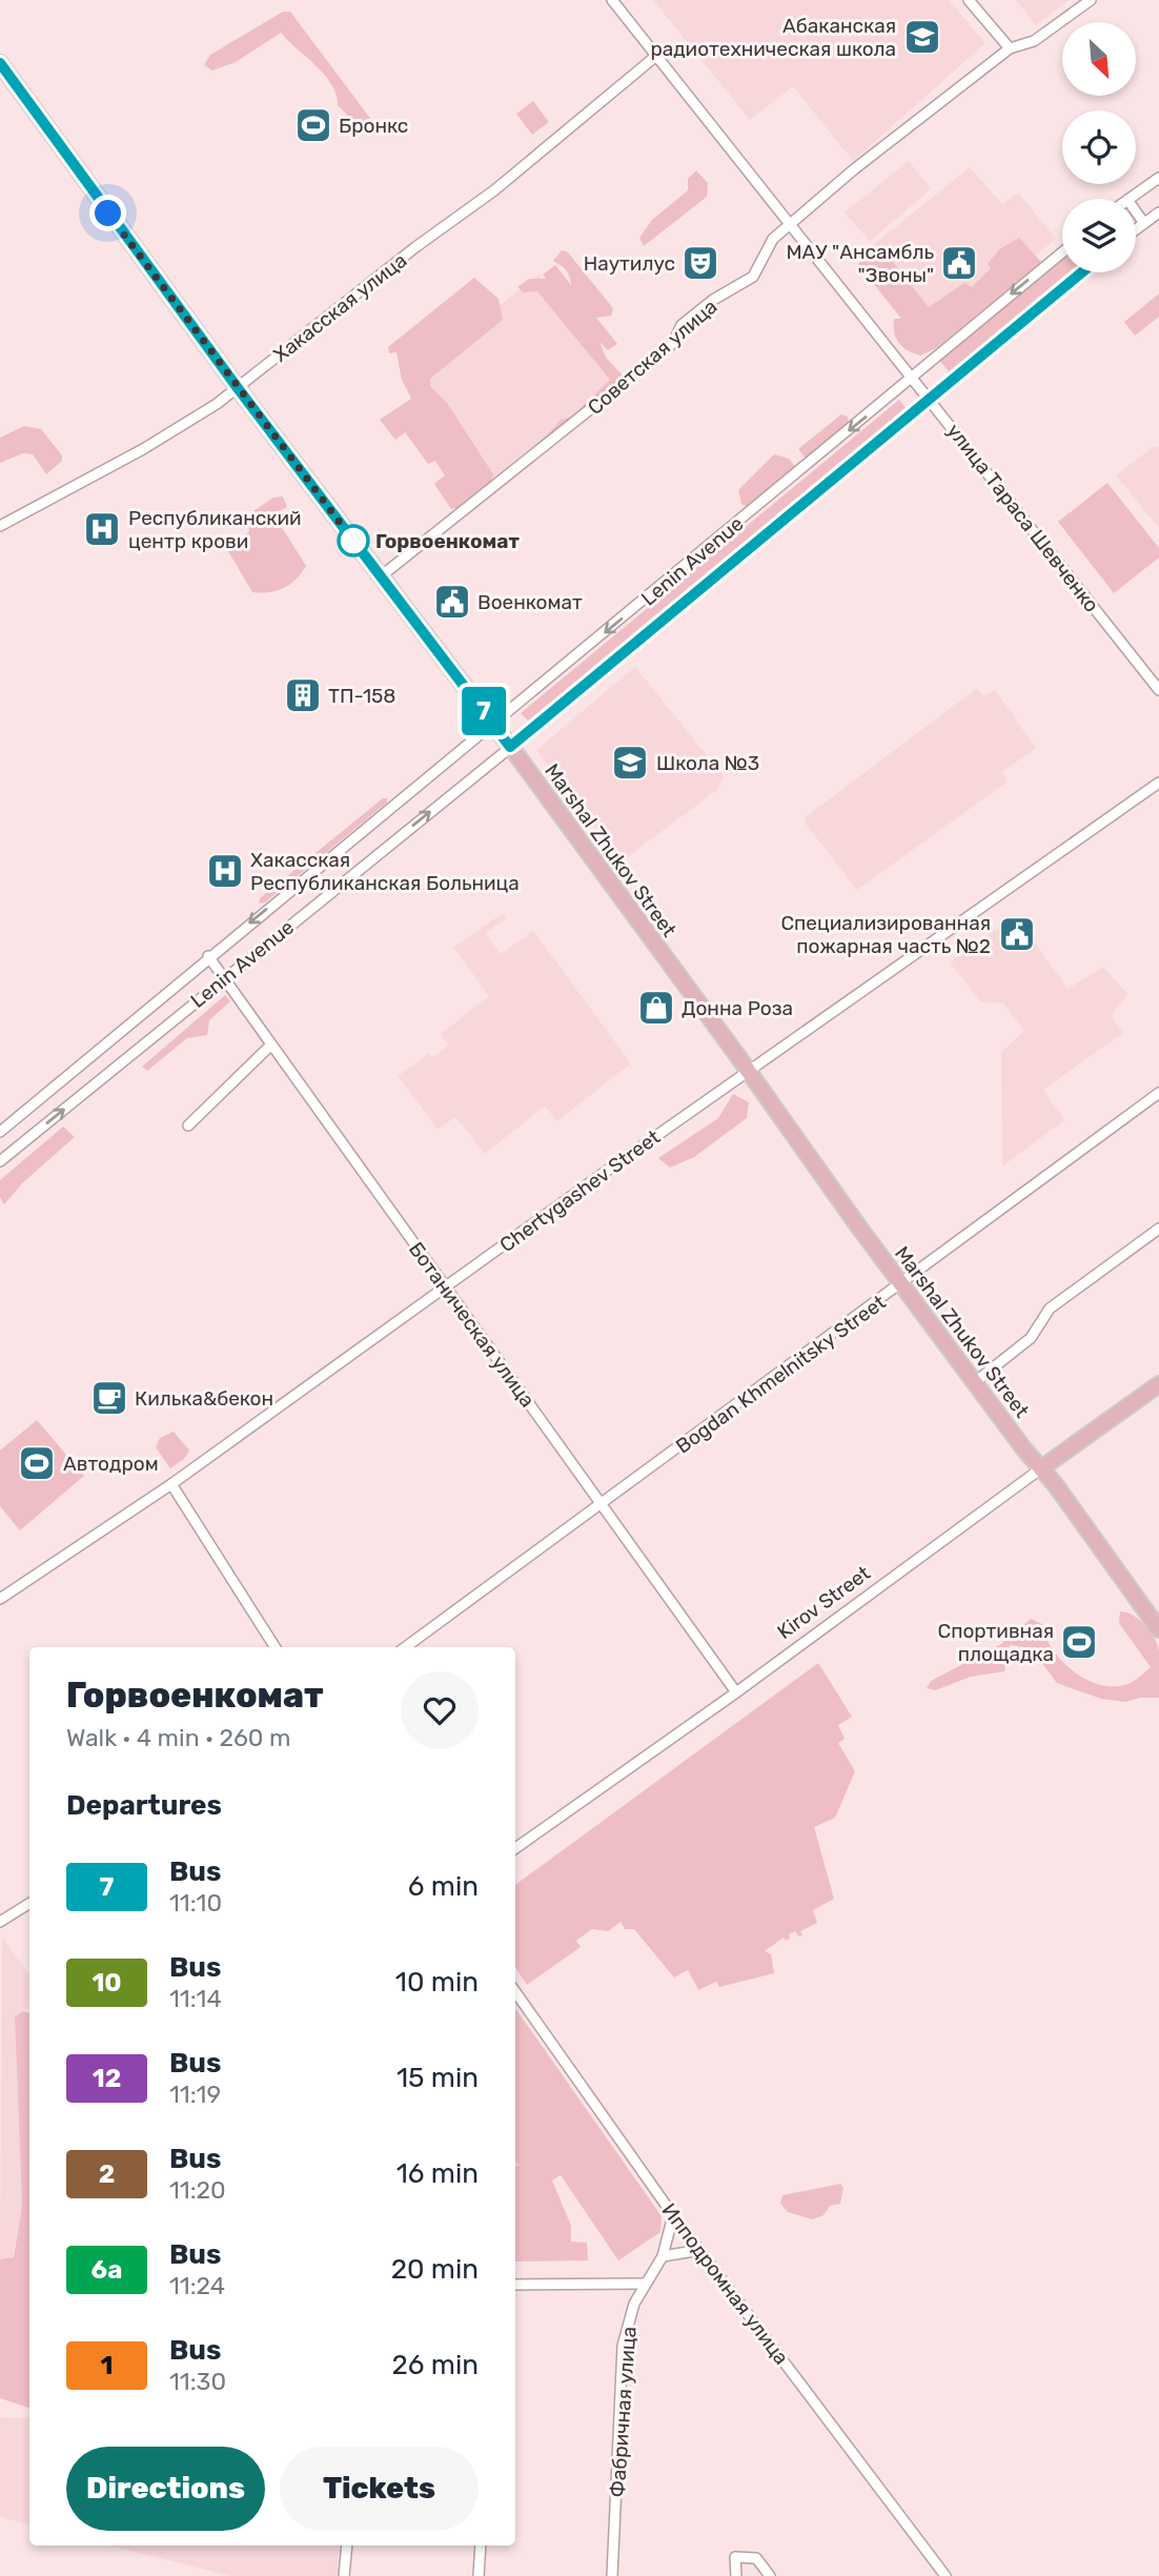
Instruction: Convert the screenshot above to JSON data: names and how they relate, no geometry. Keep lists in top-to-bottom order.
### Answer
{
  "streets": {
    "main road": ["Marshal Zhukov Street", "Kirov Street"],
    "street": [
      "Хакасская улица",
      "Советская улица",
      "улица Тараса Шевченко",
      "Lenin Avenue",
      "Chertygashev Street",
      "Ботаническая улица",
      "Bogdan Khmelnitsky Street",
      "Ипподромная улица",
      "Фабричная улица"
    ]
  },
  "crossings": [
    ["Хакасская улица", "улица Тараса Шевченко"],
    ["Хакасская улица", "Marshal Zhukov Street"],
    ["Советская улица", "улица Тараса Шевченко"],
    ["Советская улица", "Marshal Zhukov Street"],
    ["улица Тараса Шевченко", "Lenin Avenue"],
    ["Lenin Avenue", "Marshal Zhukov Street"],
    ["Lenin Avenue", "Ботаническая улица"],
    ["Marshal Zhukov Street", "Chertygashev Street"],
    ["Marshal Zhukov Street", "Bogdan Khmelnitsky Street"],
    ["Marshal Zhukov Street", "Kirov Street"],
    ["Chertygashev Street", "Ботаническая улица"],
    ["Ботаническая улица", "Bogdan Khmelnitsky Street"],
    ["Ботаническая улица", "Kirov Street"],
    ["Ипподромная улица", "Фабричная улица"]
  ],
  "places": {
    "school or university": ["Абаканская радиотехническая школа", "Школа №3"],
    "sports": ["Бронкс", "Автодром", "Спортивная площадка"],
    "theatre": ["Наутилус"],
    "public building": ["МАУ \"Ансамбль \"Звоны\"", "Военкомат", "Специализированная пожарная часть №2"],
    "hospital": ["Республиканский центр крови", "Хакасская Республиканская Больница"],
    "other": ["Горвоенкомат"],
    "building": ["ТП-158"],
    "shop": ["Донна Роза"],
    "cafe": ["Килька&бекон"]
  },
  "lines": ["bus line 7"],
  "north": "bottom right",
  "page": {
    "on_map": "7",
    "heading": [
      ["Горвоенкомат", "Walk · 4 min · 260 m"],
      "Departures"
    ],
    "list": [
      {
        "mark": "7",
        "name": "Bus",
        "note": "11:10",
        "value": "6 min"
      },
      {
        "mark": "10",
        "name": "Bus",
        "note": "11:14",
        "value": "10 min"
      },
      {
        "mark": "12",
        "name": "Bus",
        "note": "11:19",
        "value": "15 min"
      },
      {
        "mark": "2",
        "name": "Bus",
        "note": "11:20",
        "value": "16 min"
      },
      {
        "mark": "6а",
        "name": "Bus",
        "note": "11:24",
        "value": "20 min"
      },
      {
        "mark": "1",
        "name": "Bus",
        "note": "11:30",
        "value": "26 min"
      }
    ],
    "buttons": ["Directions", "Tickets"]
  }
}
